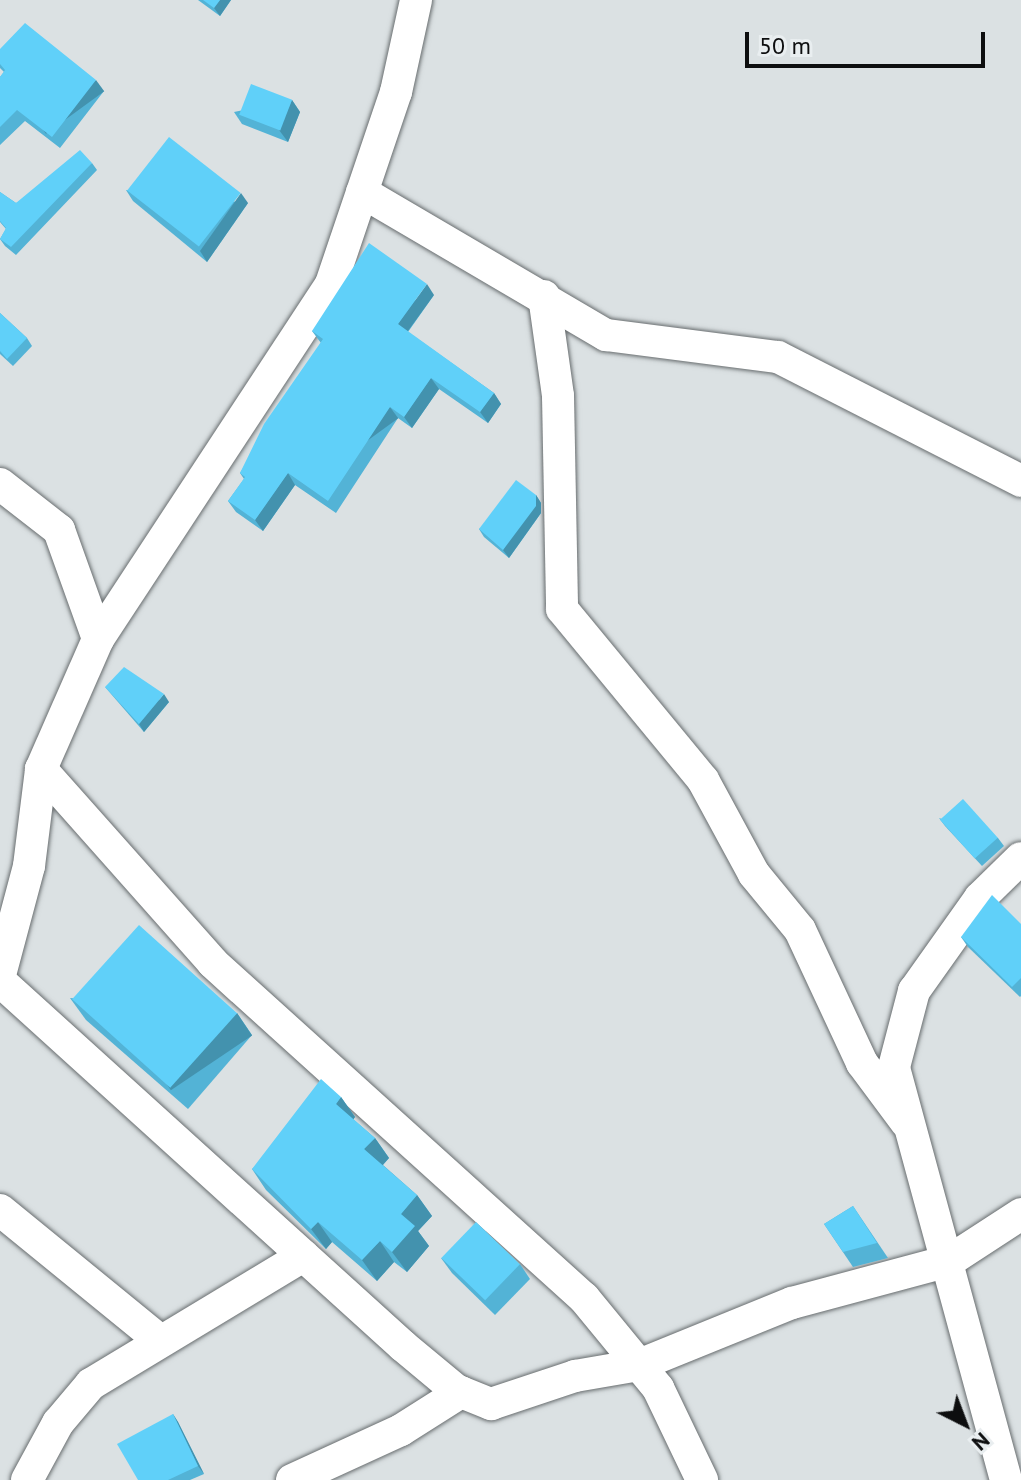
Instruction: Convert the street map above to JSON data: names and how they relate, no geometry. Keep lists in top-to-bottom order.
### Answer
{
  "scale_bar": "50 m",
  "north": "bottom right"
}
